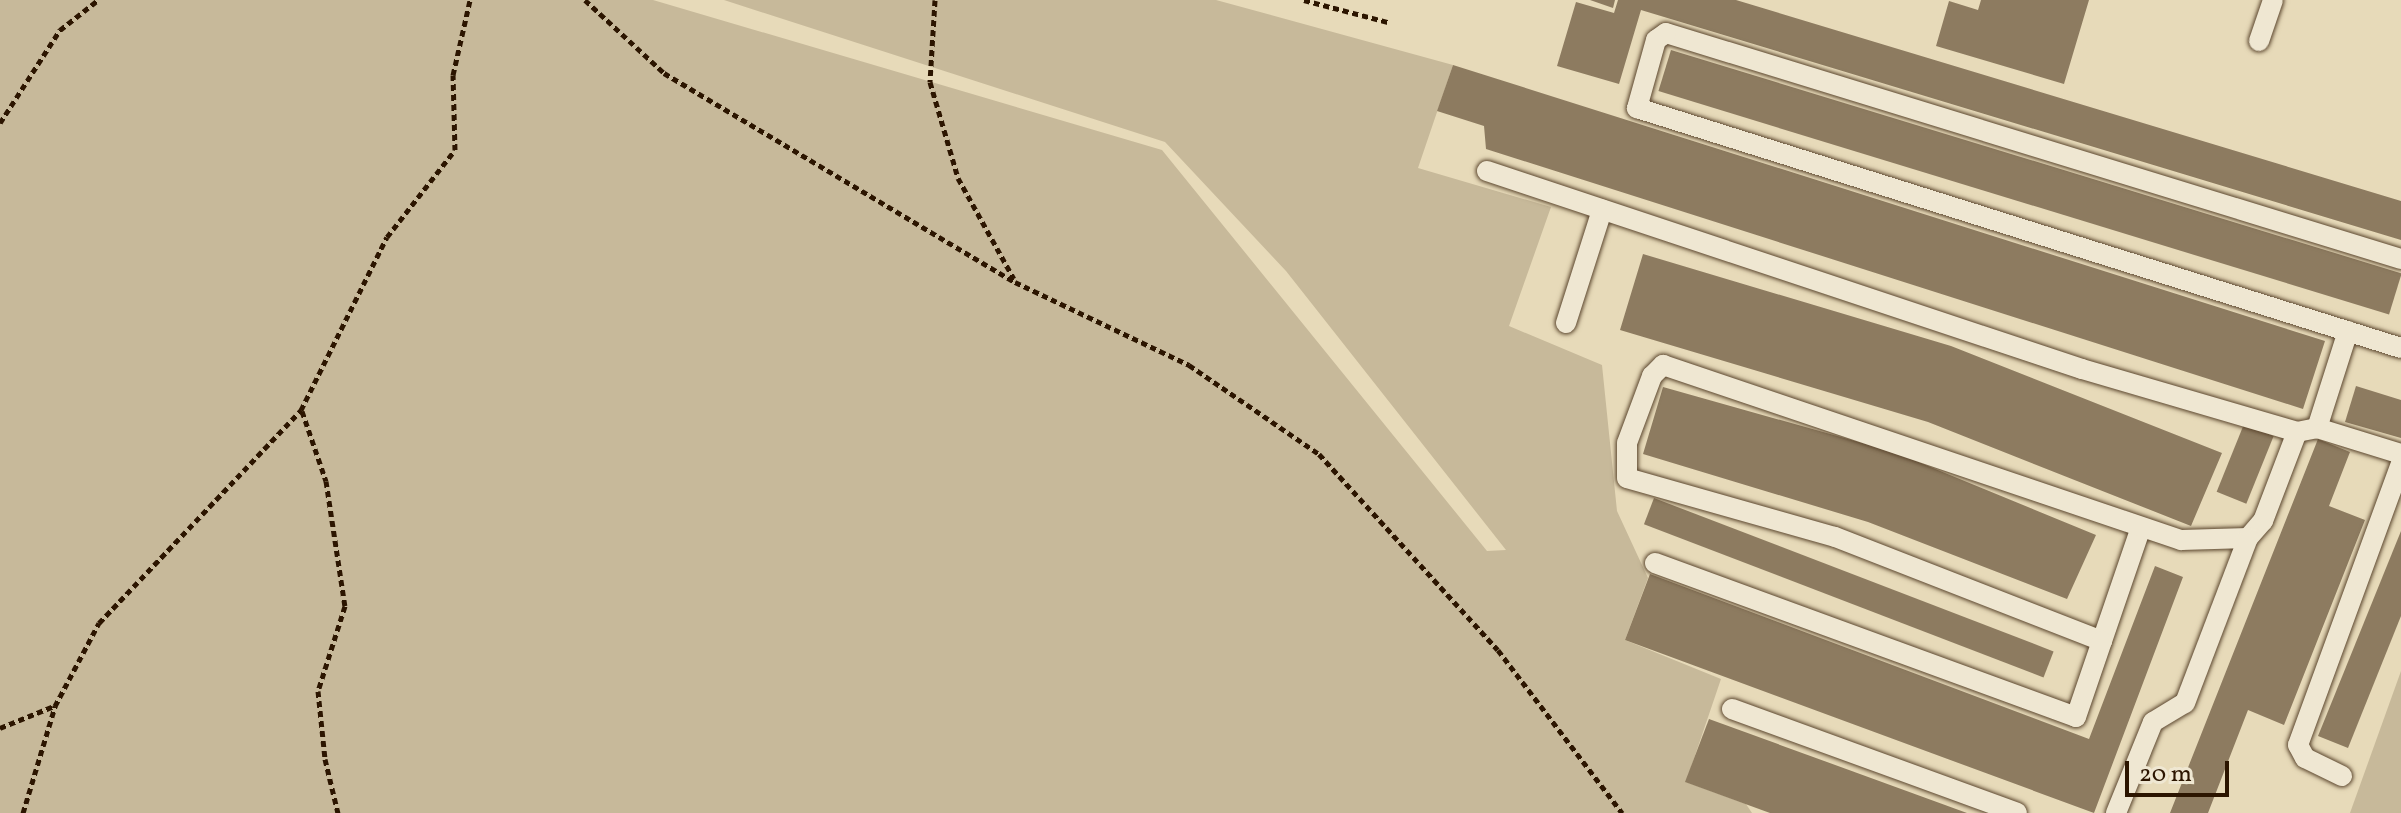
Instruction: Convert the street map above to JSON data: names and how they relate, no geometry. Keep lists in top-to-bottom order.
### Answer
{
  "scale_bar": "20 m"
}
